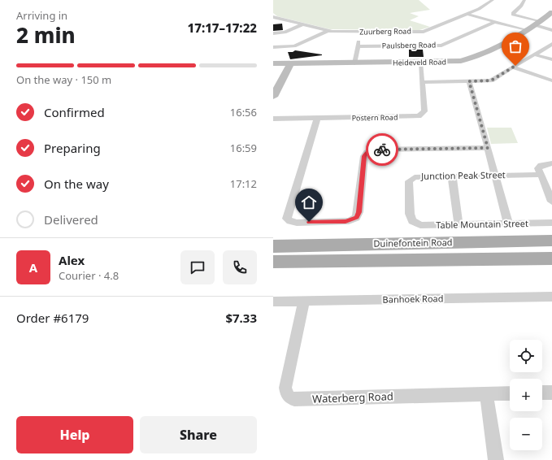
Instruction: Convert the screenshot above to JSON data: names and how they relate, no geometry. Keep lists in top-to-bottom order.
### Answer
{
  "streets": {
    "main road": ["Duinefontein Road"],
    "street": [
      "Zuurberg Road",
      "Paulsberg Road",
      "Heideveld Road",
      "Postern Road",
      "Junction Peak Street",
      "Table Mountain Street",
      "Banhoek Road",
      "Waterberg Road"
    ]
  },
  "crossings": [
    ["Heideveld Road", "Postern Road"],
    ["Junction Peak Street", "Table Mountain Street"],
    ["Banhoek Road", "Waterberg Road"]
  ],
  "page": {
    "heading": ["2 min", "Arriving in", "17:17–17:22"],
    "panel": [
      "Alex",
      "Courier · 4.8",
      "Order #6179",
      "$7.33"
    ],
    "bar": "On the way · 150 m",
    "list": [
      ["Confirmed", "16:56"],
      ["Preparing", "16:59"],
      ["On the way", "17:12"],
      "Delivered"
    ],
    "round": "A",
    "map_buttons": ["+", "−"],
    "buttons": ["Help", "Share"]
  }
}
